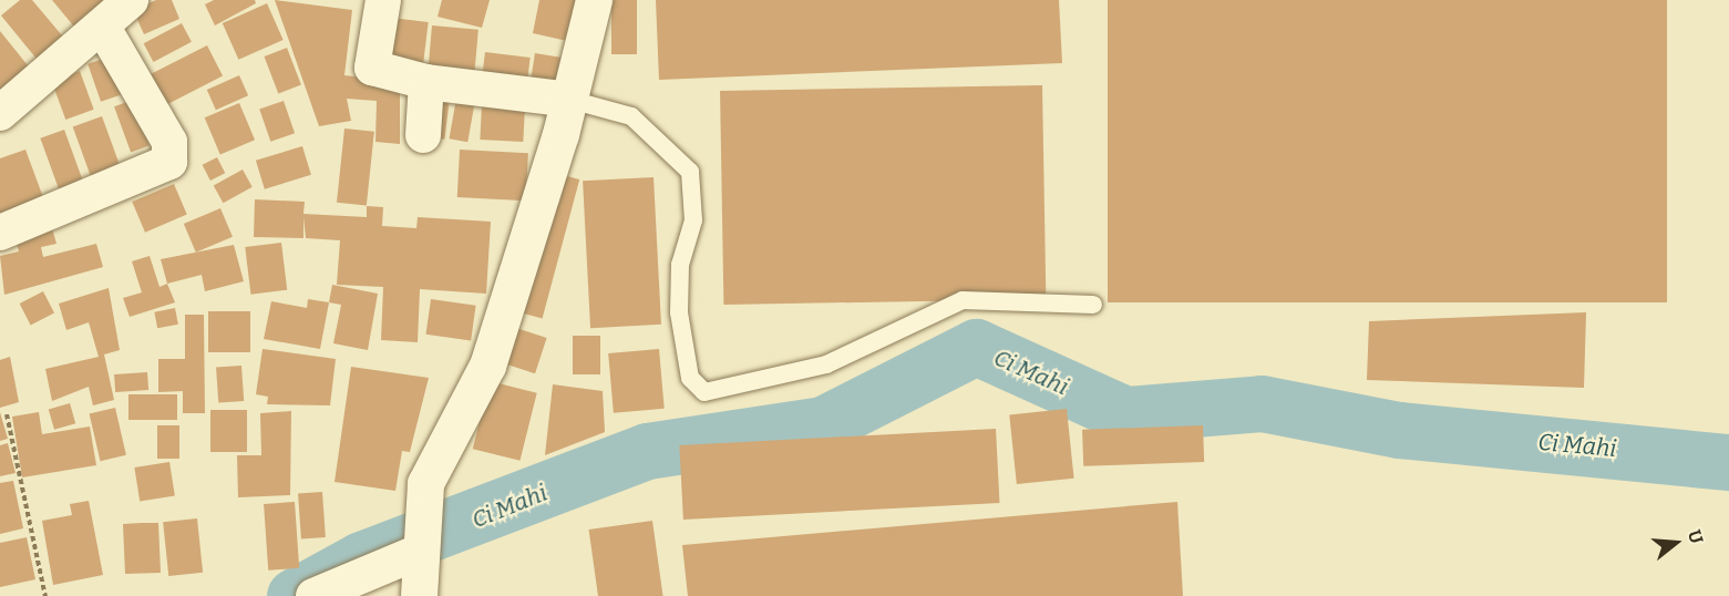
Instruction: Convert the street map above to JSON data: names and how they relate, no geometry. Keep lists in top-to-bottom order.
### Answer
{
  "water": ["Ci Mahi"],
  "north": "right"
}
